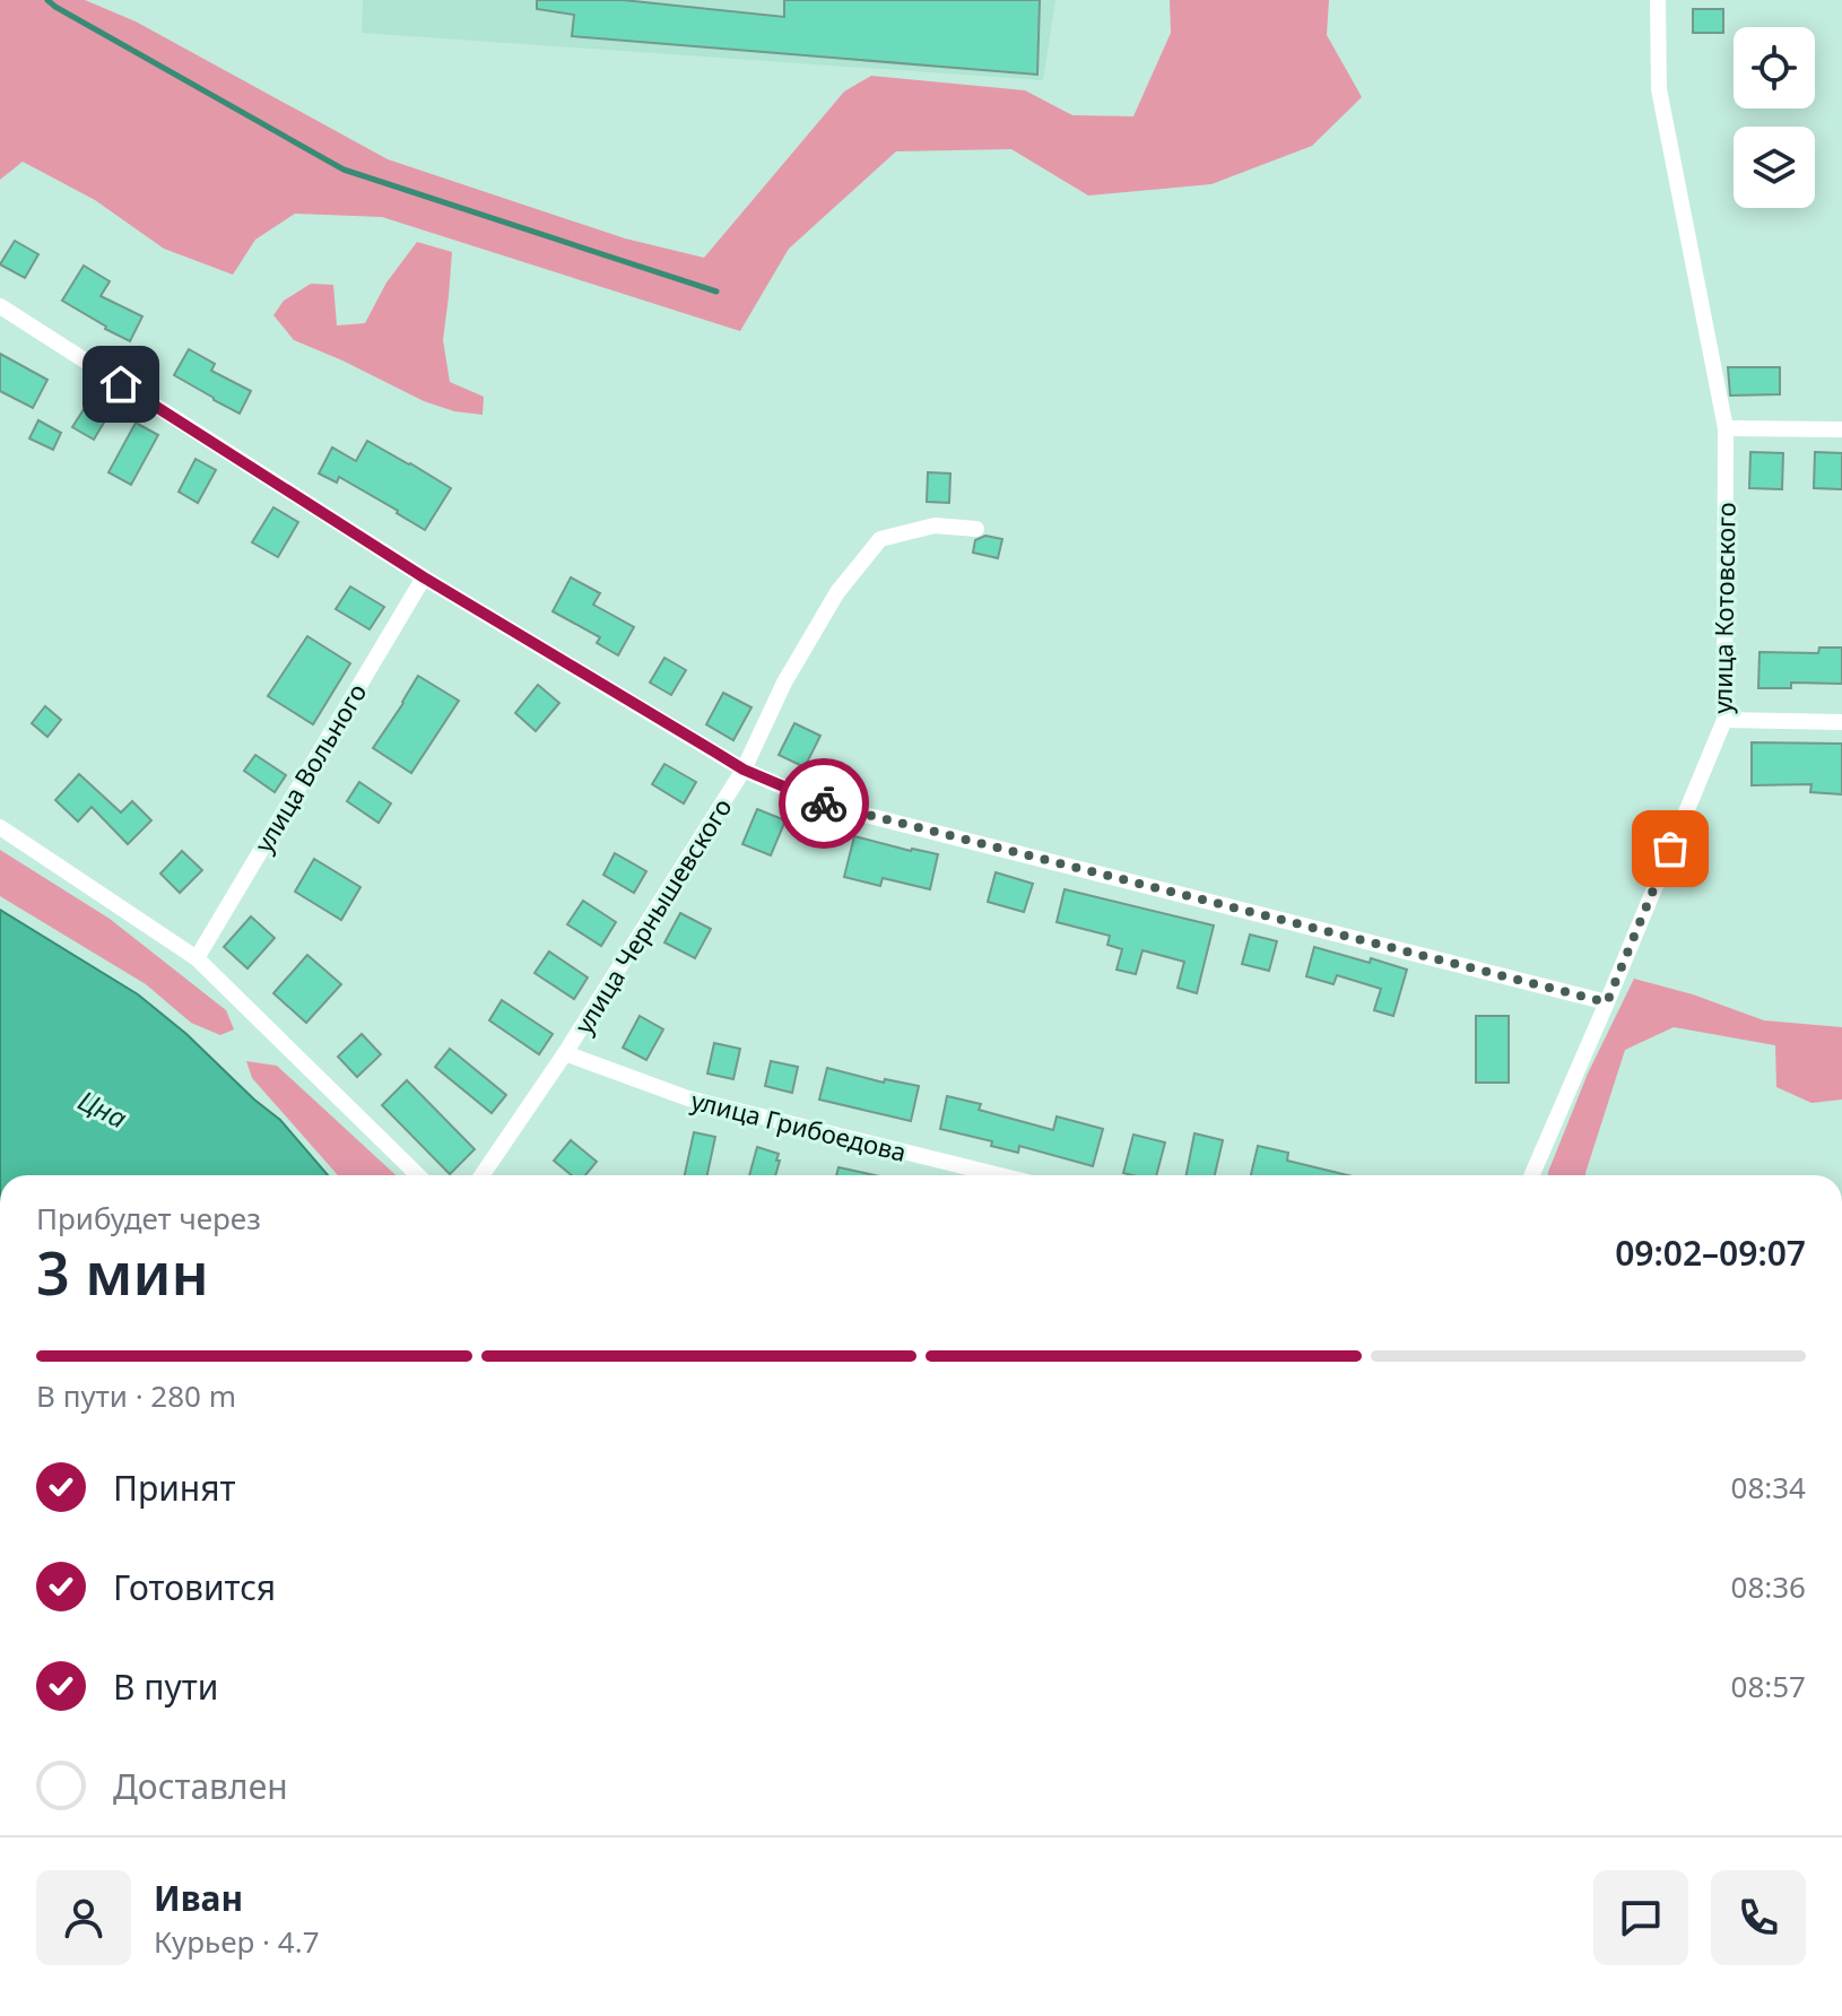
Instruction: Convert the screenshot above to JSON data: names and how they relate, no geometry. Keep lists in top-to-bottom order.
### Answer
{
  "streets": {
    "street": [
      "улица Котовского",
      "улица Вольного",
      "улица Чернышевского",
      "улица Грибоедова"
    ]
  },
  "crossings": [
    ["улица Чернышевского", "улица Грибоедова"]
  ],
  "water": ["Цна"],
  "page": {
    "heading": ["3 мин", "Прибудет через", "09:02–09:07"],
    "panel": ["Иван", "Курьер · 4.7"],
    "bar": "В пути · 280 m",
    "list": [
      ["Принят", "08:34"],
      ["Готовится", "08:36"],
      ["В пути", "08:57"],
      "Доставлен"
    ]
  }
}
